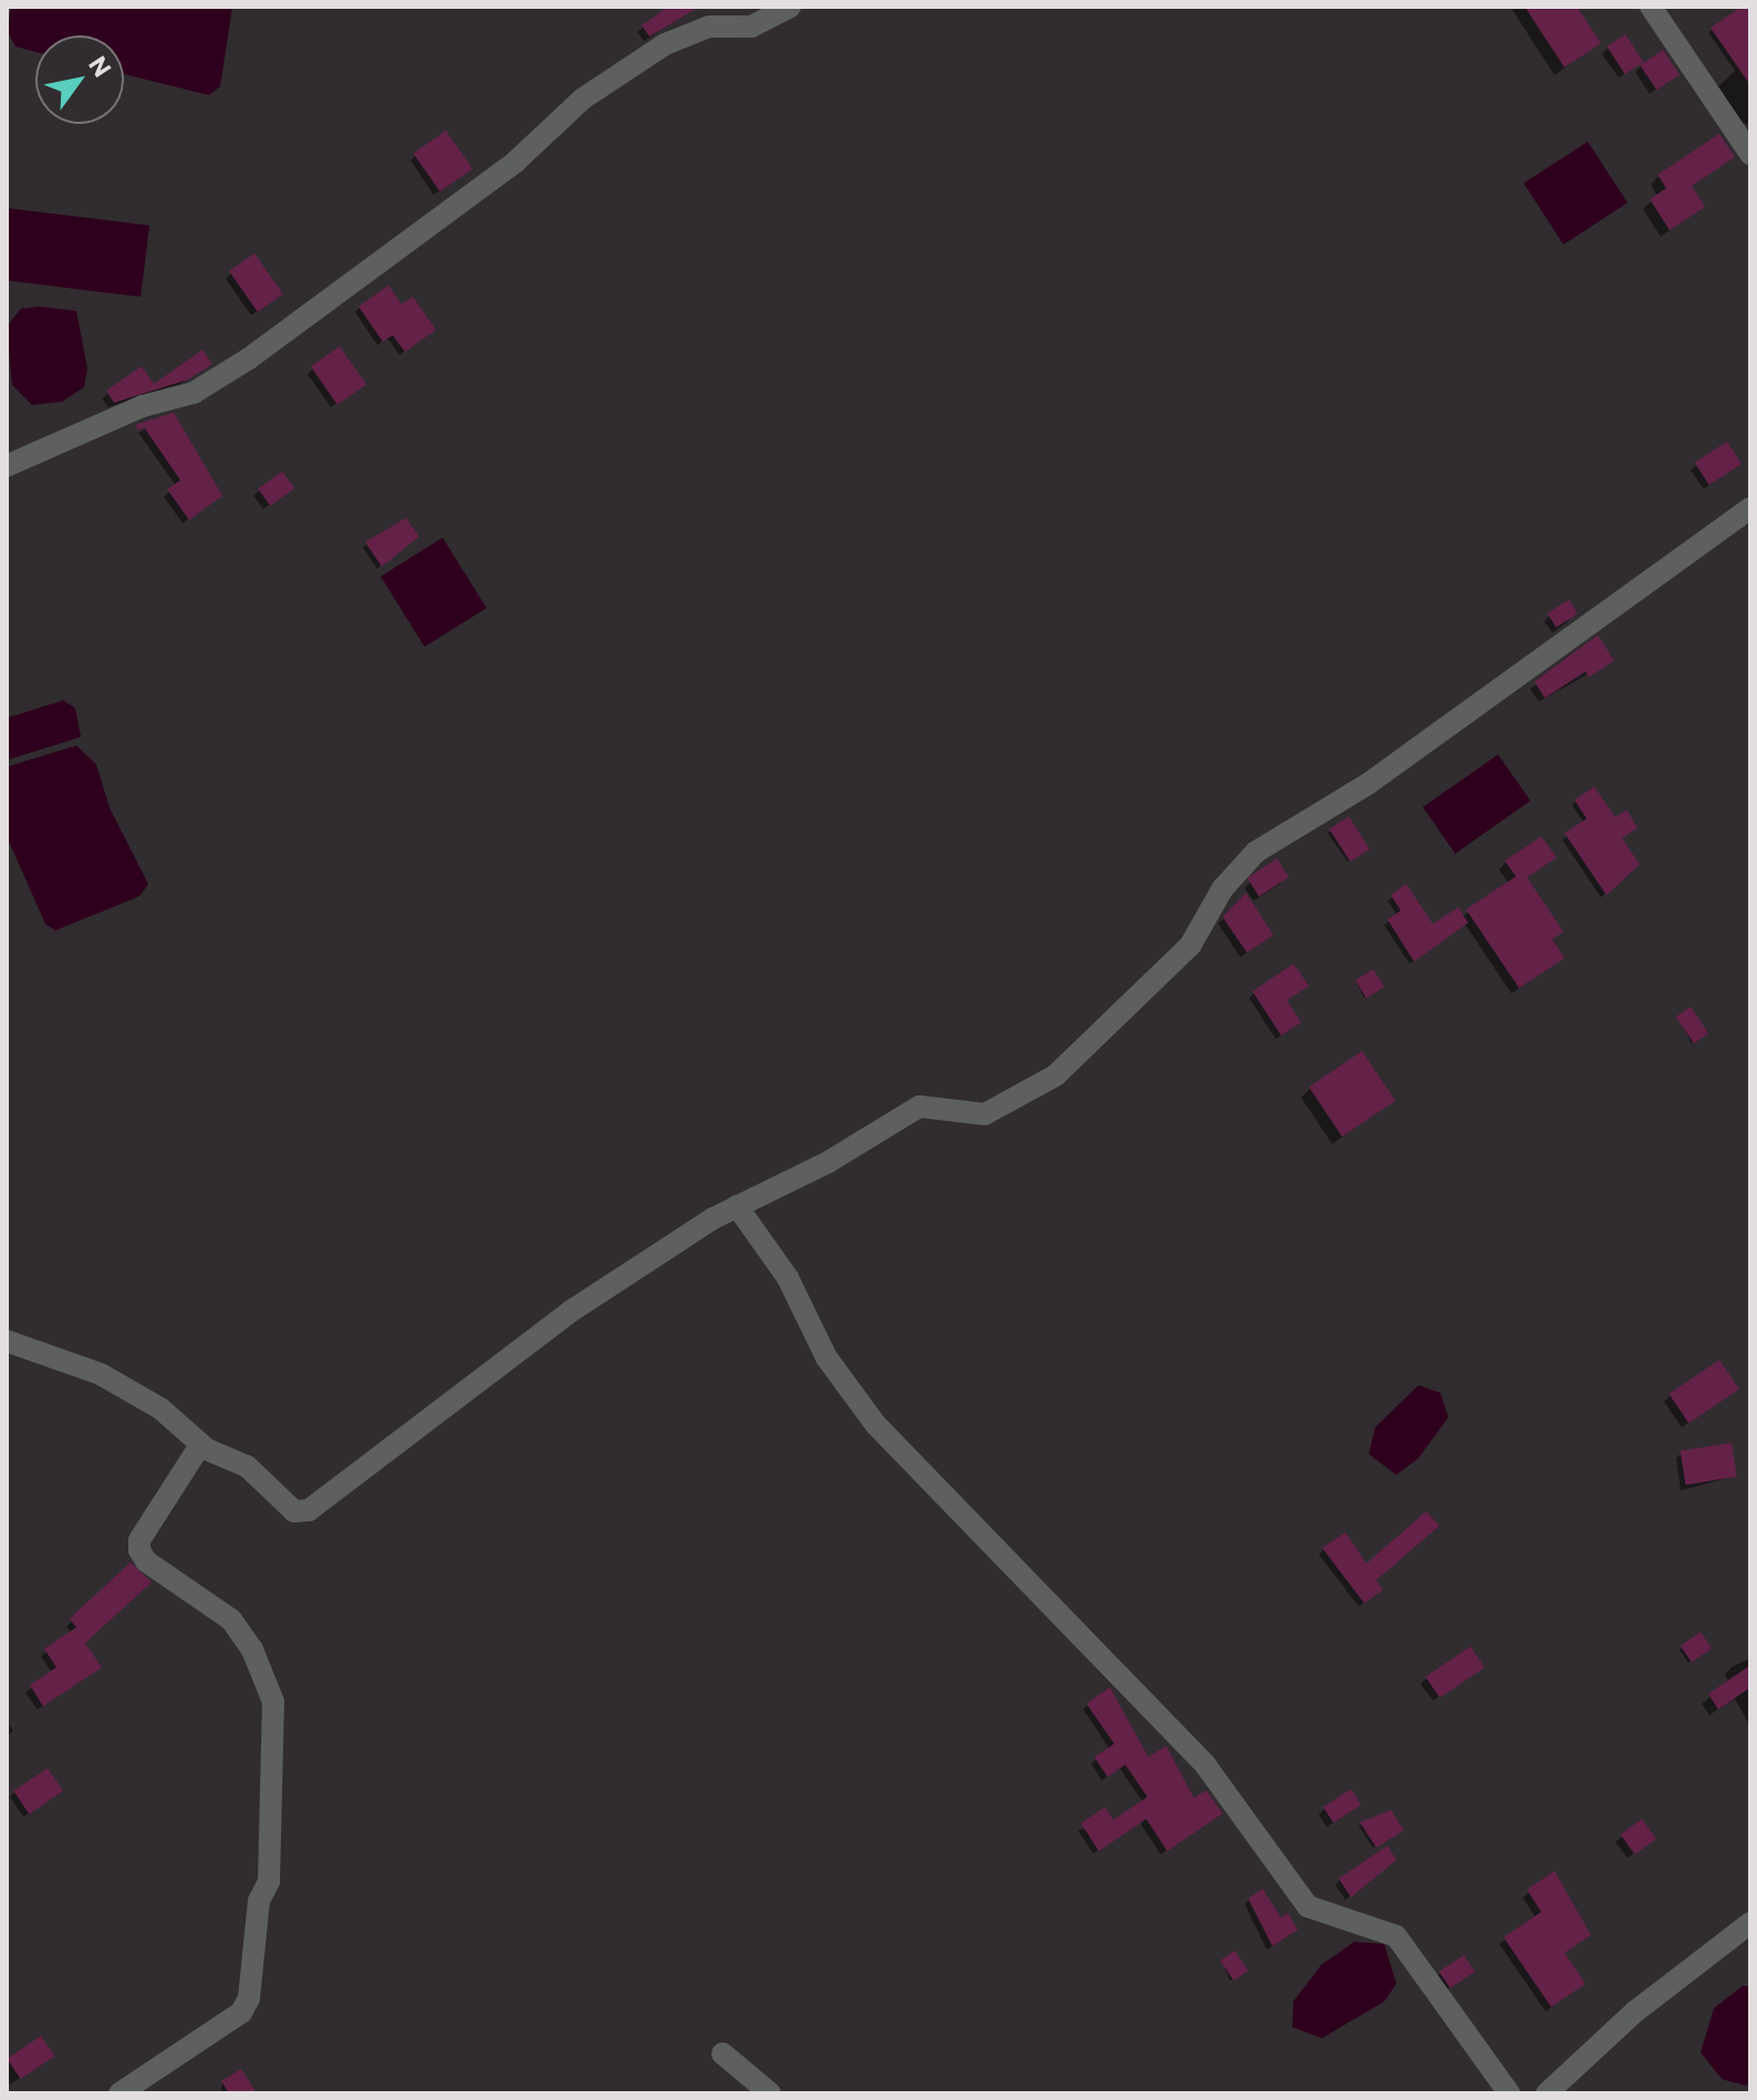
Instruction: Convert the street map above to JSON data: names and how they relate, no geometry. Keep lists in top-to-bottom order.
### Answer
{
  "north": "top right"
}
